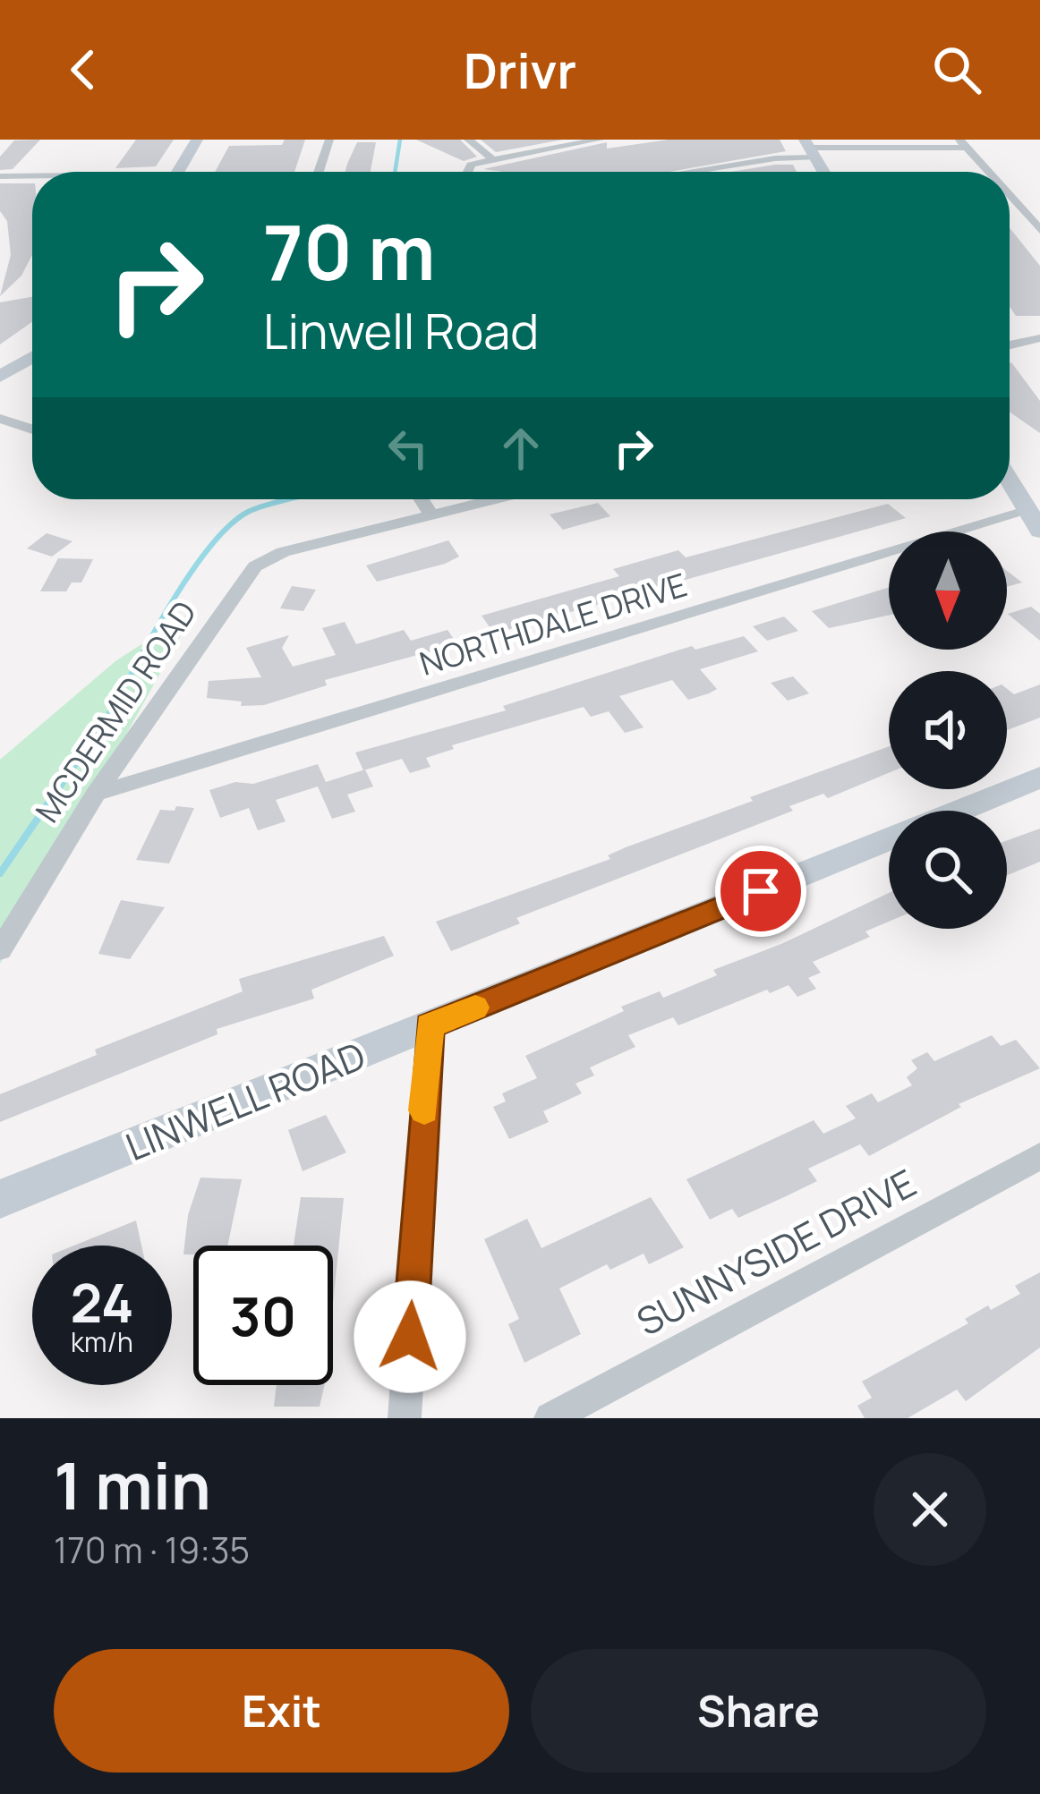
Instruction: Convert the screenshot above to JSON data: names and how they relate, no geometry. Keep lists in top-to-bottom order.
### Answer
{
  "streets": {
    "main road": ["LINWELL ROAD"],
    "street": ["NORTHDALE DRIVE", "MCDERMID ROAD", "SUNNYSIDE DRIVE"]
  },
  "crossings": [
    ["NORTHDALE DRIVE", "MCDERMID ROAD"]
  ],
  "north": "bottom",
  "page": {
    "header": "Drivr",
    "turn": ["70 m", "Linwell Road"],
    "speed": "24 km/h",
    "limit": "30",
    "heading": ["1 min", "170 m · 19:35"],
    "buttons": ["Exit", "Share"]
  }
}
